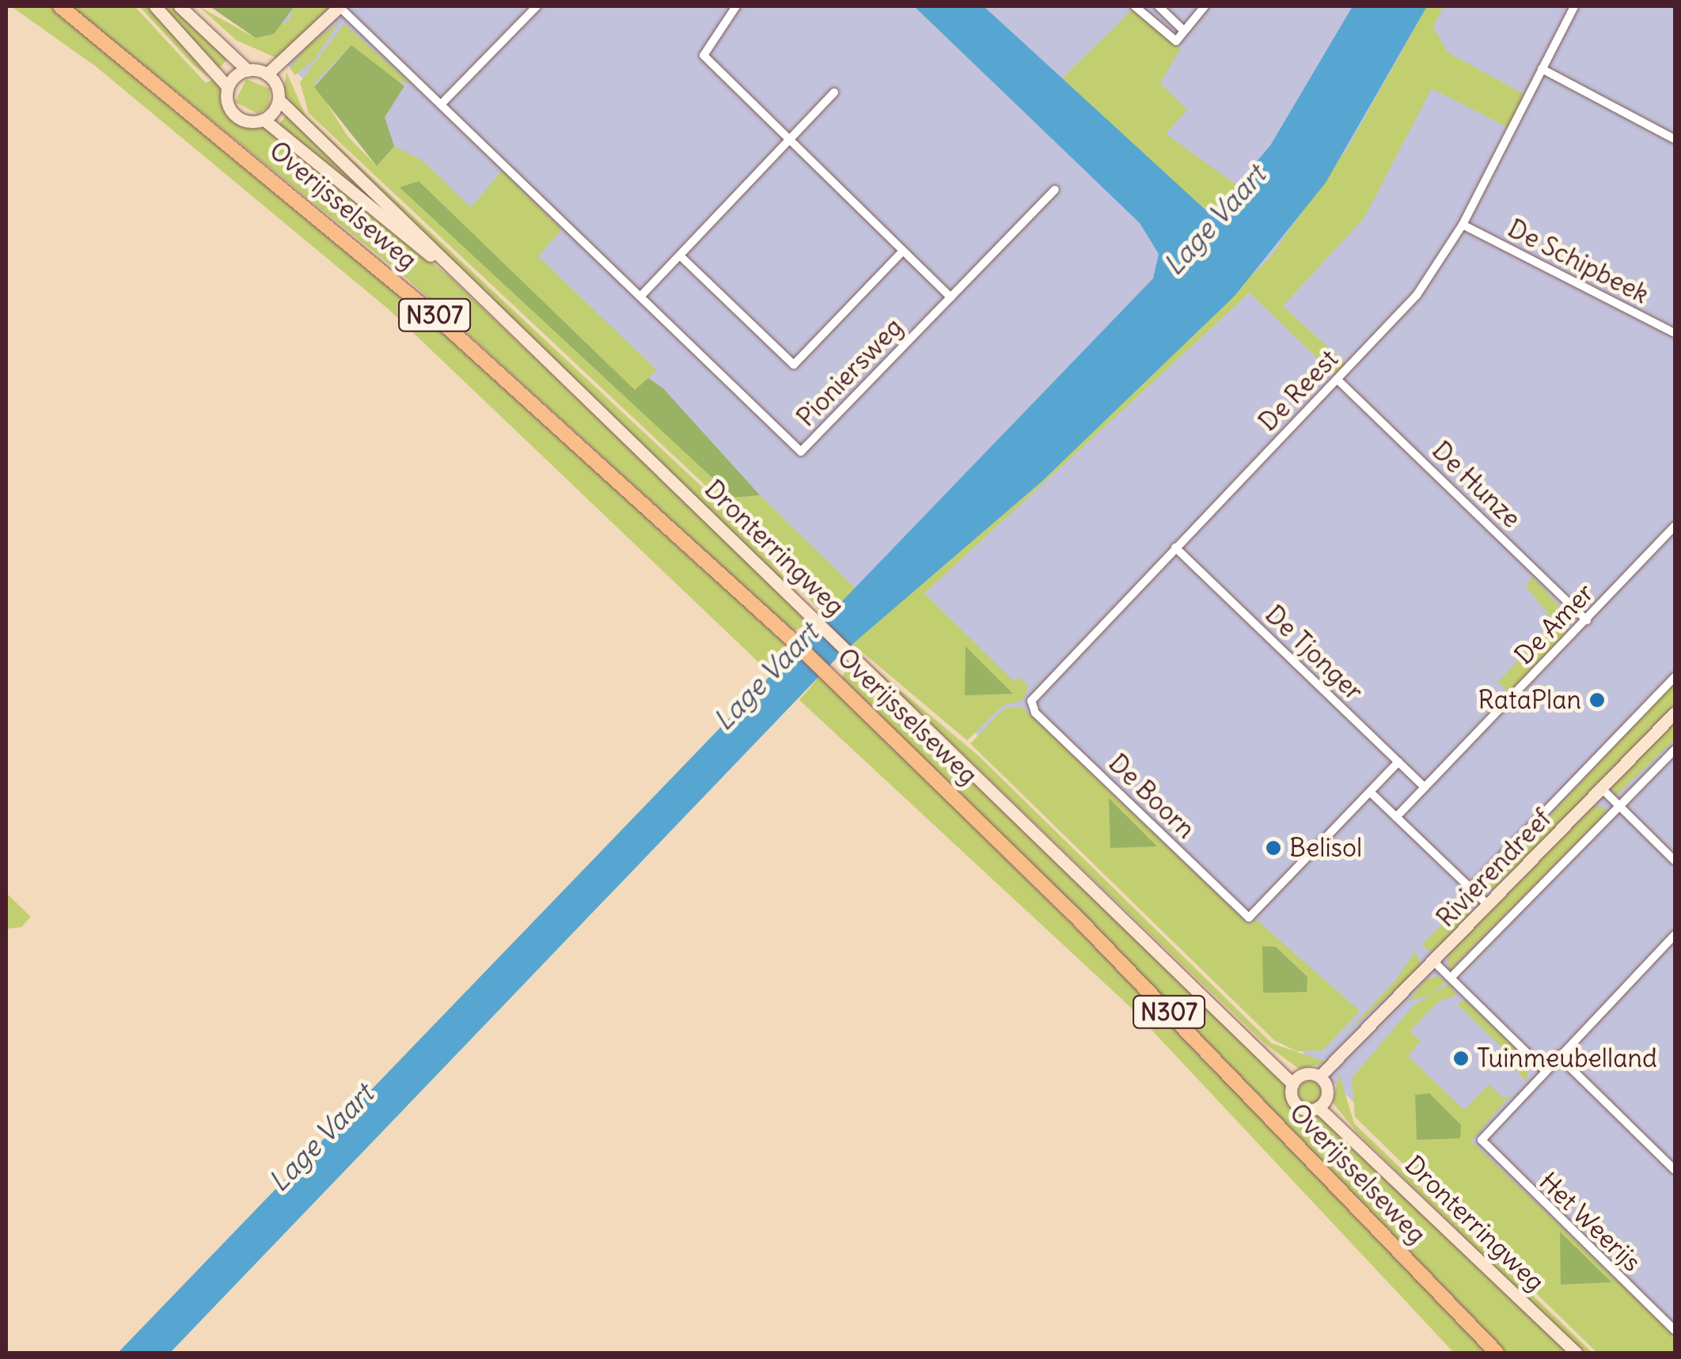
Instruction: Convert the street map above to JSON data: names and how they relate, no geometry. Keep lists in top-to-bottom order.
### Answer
{
  "streets": {
    "highway": ["Overijsselseweg", "N307"],
    "main road": ["Dronterringweg", "Rivierendreef"],
    "street": [
      "De Schipbeek",
      "Pioniersweg",
      "De Reest",
      "De Hunze",
      "De Amer",
      "De Tjonger",
      "De Boorn",
      "Het Weerijs"
    ]
  },
  "crossings": [
    ["De Schipbeek", "De Reest"],
    ["De Reest", "De Hunze"],
    ["De Reest", "De Tjonger"],
    ["De Reest", "De Boorn"],
    ["De Hunze", "De Amer"],
    ["De Amer", "De Tjonger"]
  ],
  "water": ["Lage Vaart"],
  "places": ["RataPlan", "Belisol", "Tuinmeubelland"]
}
